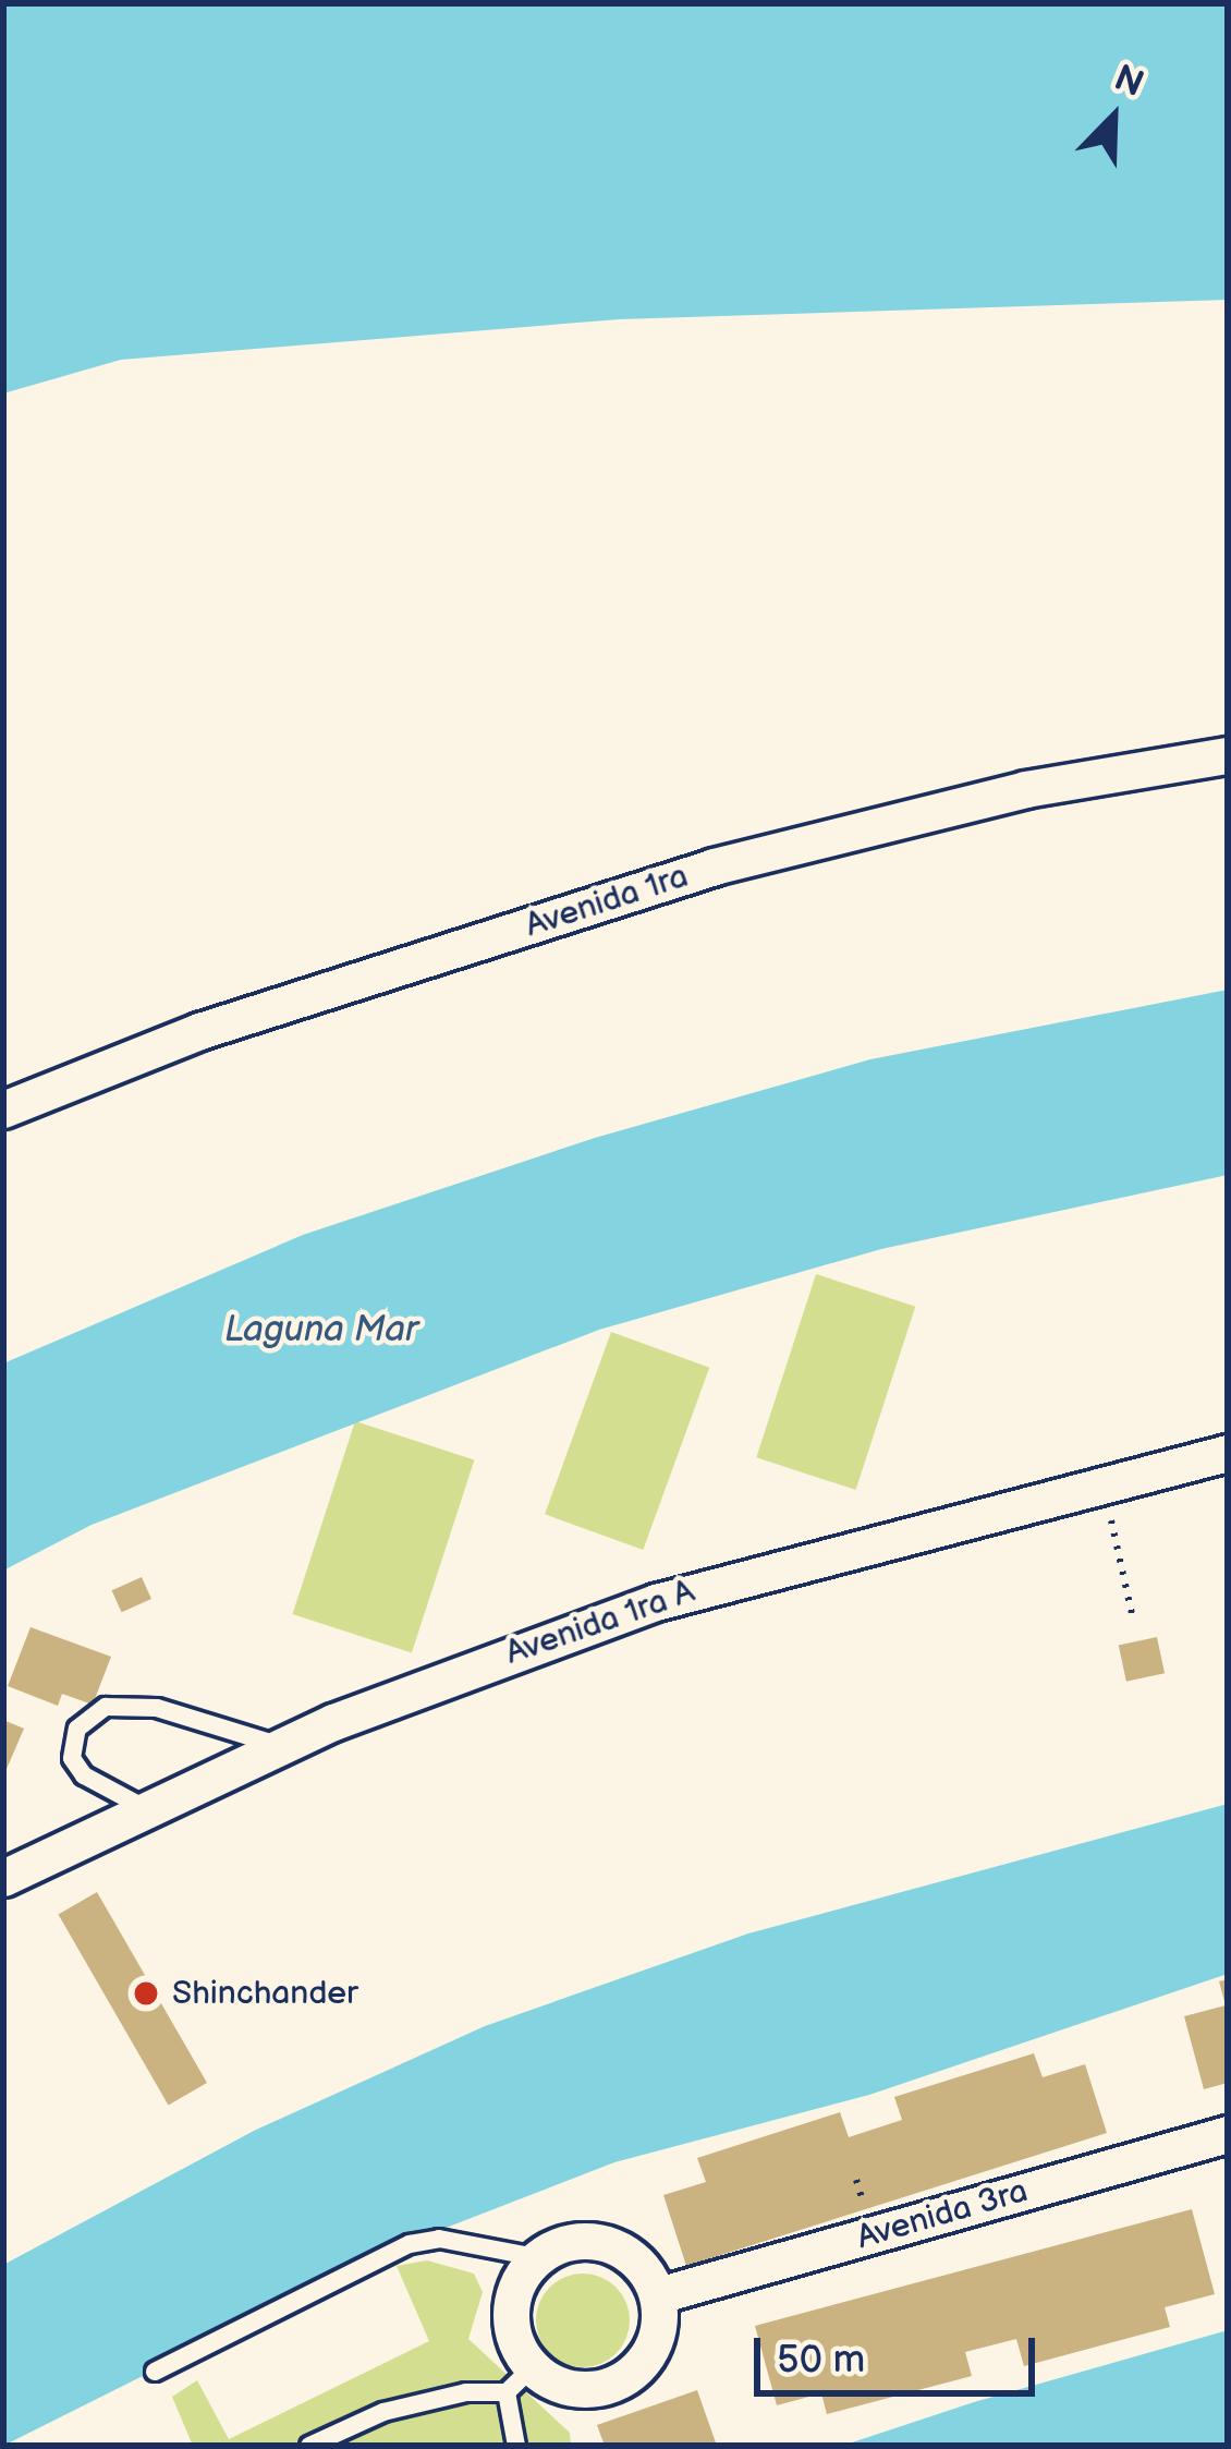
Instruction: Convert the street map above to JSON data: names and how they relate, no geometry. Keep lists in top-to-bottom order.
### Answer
{
  "streets": {
    "street": ["Avenida 1ra", "Avenida 1ra A", "Avenida 3ra"]
  },
  "water": ["Laguna Mar"],
  "places": ["Shinchander"],
  "scale_bar": "50 m",
  "north": "top right"
}
